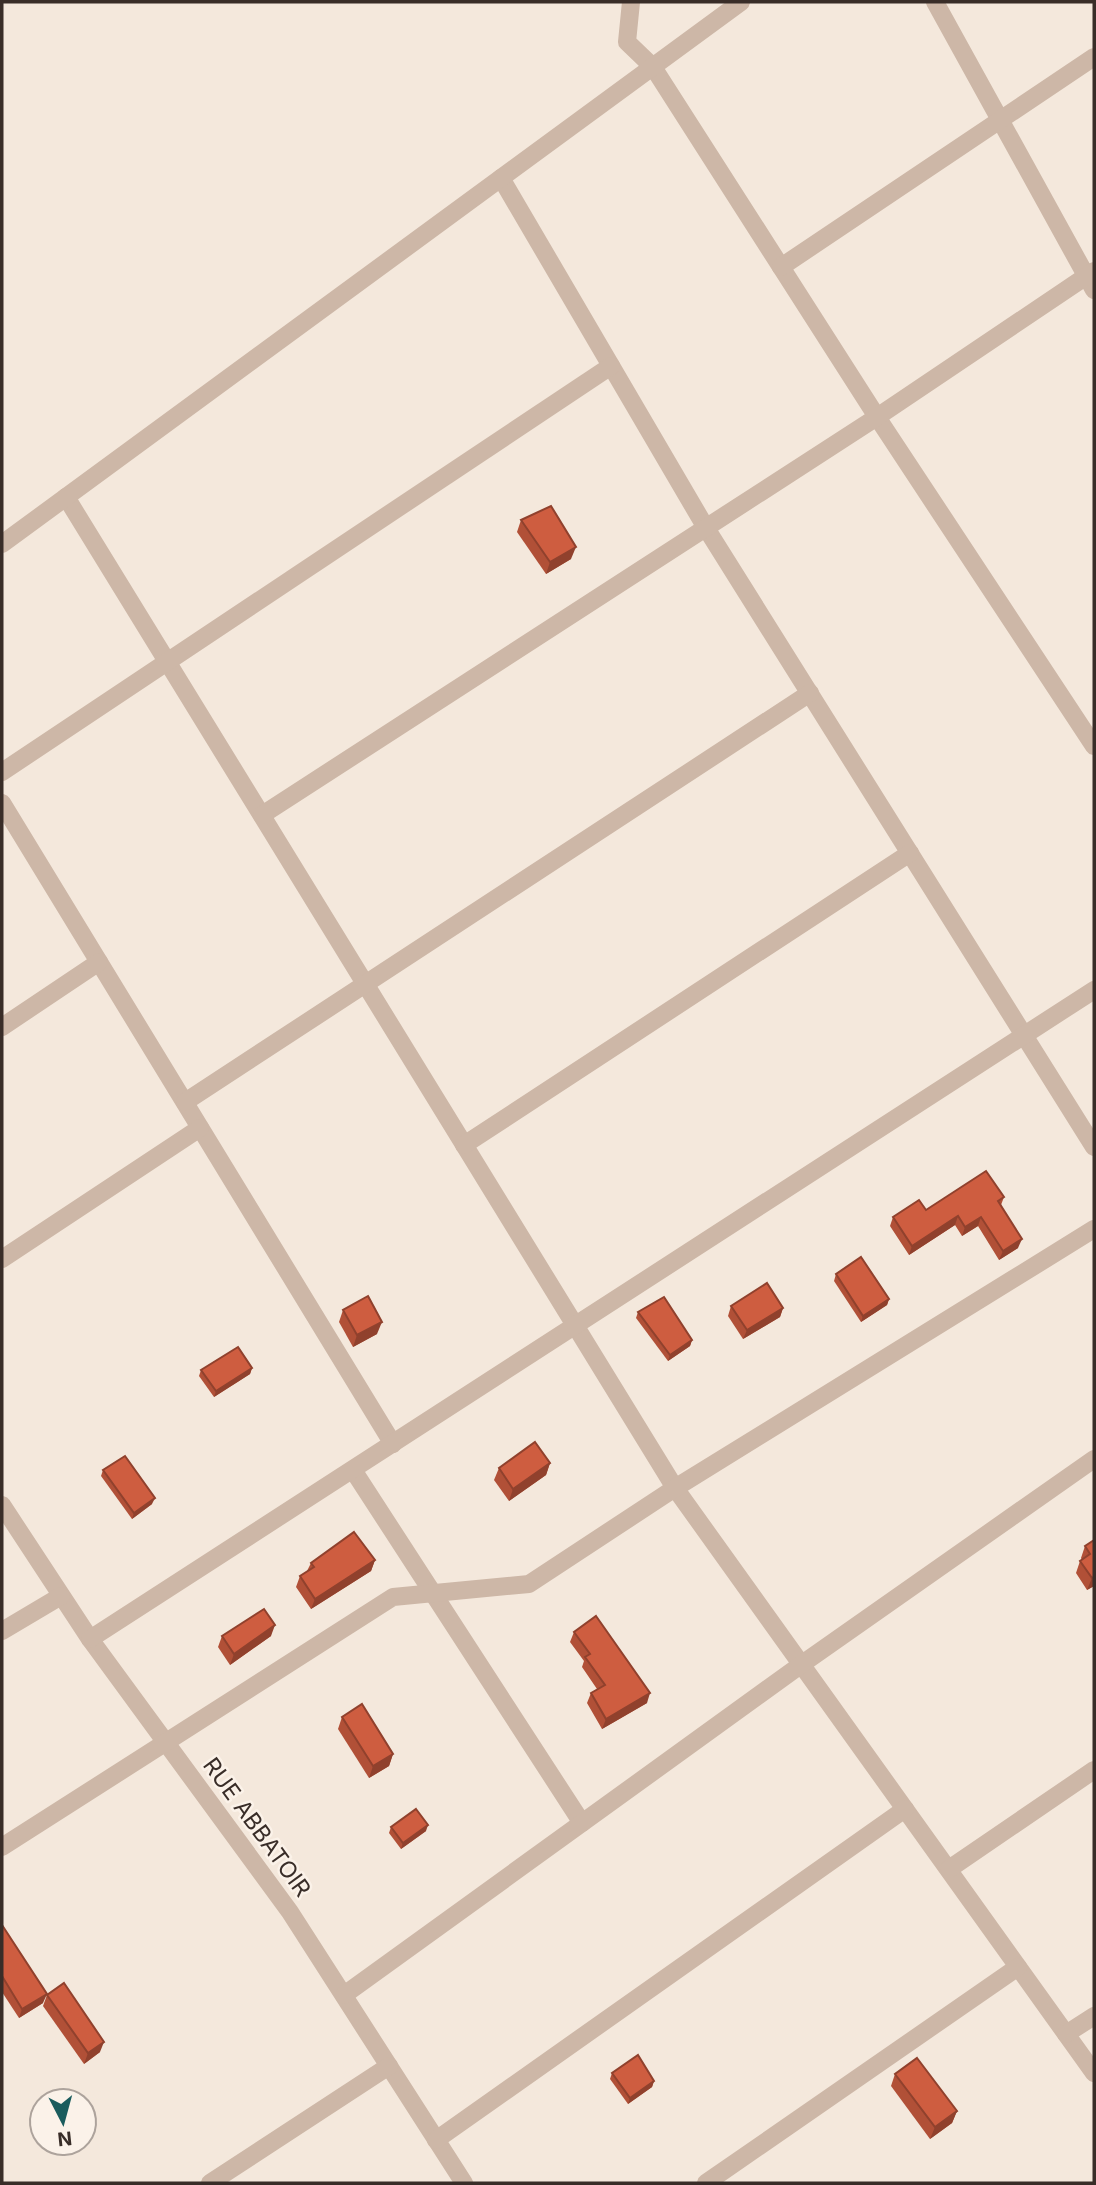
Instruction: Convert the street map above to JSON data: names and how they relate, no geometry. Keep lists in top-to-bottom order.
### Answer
{
  "streets": {
    "street": ["RUE ABBATOIR"]
  },
  "north": "bottom"
}
